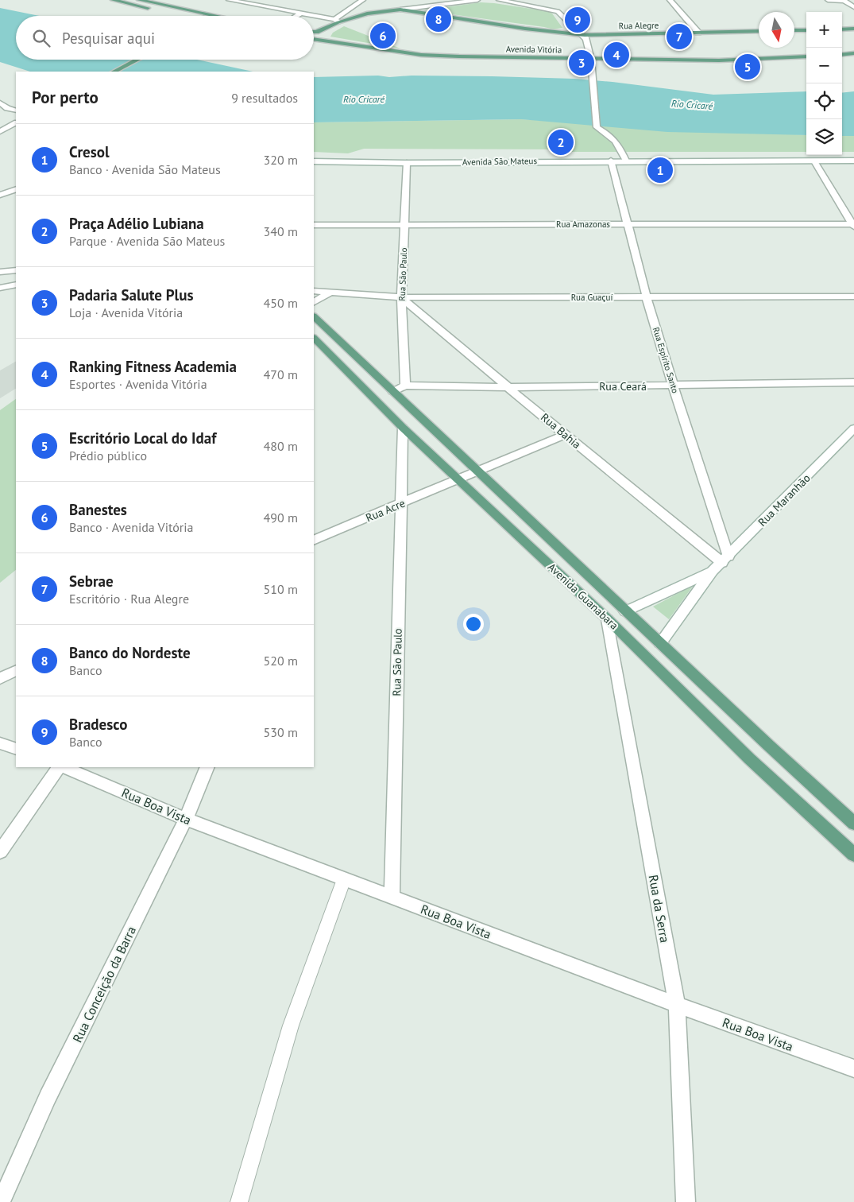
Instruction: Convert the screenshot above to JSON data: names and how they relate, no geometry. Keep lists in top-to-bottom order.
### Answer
{
  "streets": {
    "main road": ["Rua Alegre", "Avenida Vitória", "Avenida Guanabara"],
    "street": [
      "Avenida São Mateus",
      "Rua Amazonas",
      "Rua São Paulo",
      "Rua Guaçuí",
      "Rua Espírito Santo",
      "Rua Ceará",
      "Rua Bahia",
      "Rua Maranhão",
      "Rua Acre",
      "Rua Boa Vista",
      "Rua da Serra",
      "Rua Conceição da Barra"
    ]
  },
  "crossings": [
    ["Avenida São Mateus", "Rua São Paulo"],
    ["Avenida São Mateus", "Rua Espírito Santo"],
    ["Rua Amazonas", "Rua São Paulo"],
    ["Rua Amazonas", "Rua Espírito Santo"],
    ["Rua São Paulo", "Rua Guaçuí"],
    ["Rua São Paulo", "Rua Ceará"],
    ["Rua São Paulo", "Rua Bahia"],
    ["Rua São Paulo", "Rua Acre"],
    ["Rua São Paulo", "Avenida Guanabara"],
    ["Rua São Paulo", "Rua Boa Vista"],
    ["Rua Guaçuí", "Rua Espírito Santo"],
    ["Rua Guaçuí", "Rua Bahia"],
    ["Rua Espírito Santo", "Rua Ceará"],
    ["Rua Espírito Santo", "Rua Bahia"],
    ["Rua Espírito Santo", "Rua Maranhão"],
    ["Rua Ceará", "Rua Bahia"],
    ["Rua Ceará", "Avenida Guanabara"],
    ["Rua Bahia", "Rua Maranhão"],
    ["Rua Maranhão", "Avenida Guanabara"],
    ["Rua Acre", "Avenida Guanabara"],
    ["Avenida Guanabara", "Rua da Serra"],
    ["Rua Boa Vista", "Rua da Serra"],
    ["Rua Boa Vista", "Rua Conceição da Barra"]
  ],
  "water": ["Rio Cricaré"],
  "north": "bottom",
  "page": {
    "pins": [
      "8",
      "9",
      "6",
      "7",
      "4",
      "3",
      "5",
      "2",
      "1"
    ],
    "map_buttons": ["+", "−"],
    "search": "Pesquisar aqui",
    "heading": ["Por perto", "9 resultados"],
    "list": [
      {
        "mark": "1",
        "name": "Cresol",
        "note": "Banco · Avenida São Mateus",
        "value": "320 m"
      },
      {
        "mark": "2",
        "name": "Praça Adélio Lubiana",
        "note": "Parque · Avenida São Mateus",
        "value": "340 m"
      },
      {
        "mark": "3",
        "name": "Padaria Salute Plus",
        "note": "Loja · Avenida Vitória",
        "value": "450 m"
      },
      {
        "mark": "4",
        "name": "Ranking Fitness Academia",
        "note": "Esportes · Avenida Vitória",
        "value": "470 m"
      },
      {
        "mark": "5",
        "name": "Escritório Local do Idaf",
        "note": "Prédio público",
        "value": "480 m"
      },
      {
        "mark": "6",
        "name": "Banestes",
        "note": "Banco · Avenida Vitória",
        "value": "490 m"
      },
      {
        "mark": "7",
        "name": "Sebrae",
        "note": "Escritório · Rua Alegre",
        "value": "510 m"
      },
      {
        "mark": "8",
        "name": "Banco do Nordeste",
        "note": "Banco",
        "value": "520 m"
      },
      {
        "mark": "9",
        "name": "Bradesco",
        "note": "Banco",
        "value": "530 m"
      }
    ]
  }
}
